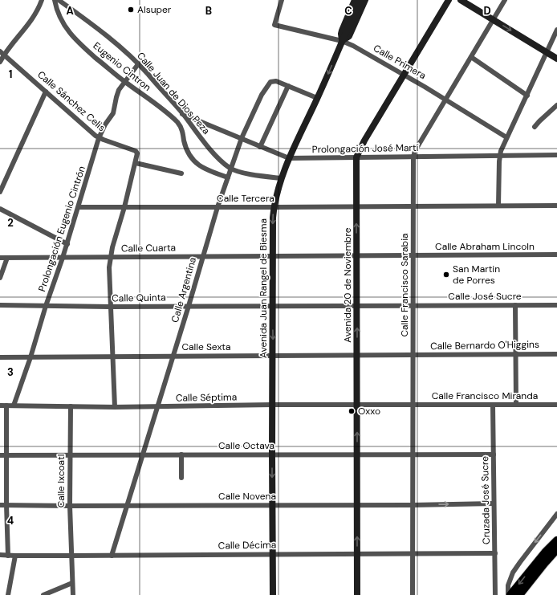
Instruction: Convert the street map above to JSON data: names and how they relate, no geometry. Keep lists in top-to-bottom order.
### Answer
{
  "streets": {
    "street": [
      "Calle Primera",
      "Eugenio Cintron",
      "Calle Juan de Dios Peza",
      "Calle Sánchez Celis",
      "Prolongación José Martí",
      "Calle Tercera",
      "Prolongación Eugenio Cintrón",
      "Calle Abraham Lincoln",
      "Calle Cuarta",
      "Avenida 20 de Noviembre",
      "Calle Francisco Sarabia",
      "Avenida Juan Rangel de Biesma",
      "Calle Argentina",
      "Calle José Sucre",
      "Calle Quinta",
      "Calle Bernardo O'Higgins",
      "Calle Sexta",
      "Calle Francisco Miranda",
      "Calle Séptima",
      "Calle Octava",
      "Calle Ixcoatl",
      "Calle Novena",
      "Cruzada José Sucre",
      "Calle Décima"
    ]
  },
  "crossings": [
    ["Calle Primera", "Avenida 20 de Noviembre"],
    ["Calle Primera", "Calle Francisco Sarabia"],
    ["Calle Primera", "Avenida Juan Rangel de Biesma"],
    ["Eugenio Cintron", "Prolongación Eugenio Cintrón"],
    ["Calle Juan de Dios Peza", "Prolongación José Martí"],
    ["Calle Juan de Dios Peza", "Prolongación Eugenio Cintrón"],
    ["Calle Juan de Dios Peza", "Avenida Juan Rangel de Biesma"],
    ["Calle Juan de Dios Peza", "Calle Argentina"],
    ["Calle Sánchez Celis", "Prolongación Eugenio Cintrón"],
    ["Prolongación José Martí", "Avenida 20 de Noviembre"],
    ["Prolongación José Martí", "Calle Francisco Sarabia"],
    ["Prolongación José Martí", "Avenida Juan Rangel de Biesma"],
    ["Prolongación José Martí", "Calle Argentina"],
    ["Calle Tercera", "Prolongación Eugenio Cintrón"],
    ["Calle Tercera", "Avenida 20 de Noviembre"],
    ["Calle Tercera", "Calle Francisco Sarabia"],
    ["Calle Tercera", "Avenida Juan Rangel de Biesma"],
    ["Calle Tercera", "Calle Argentina"],
    ["Prolongación Eugenio Cintrón", "Calle Cuarta"],
    ["Prolongación Eugenio Cintrón", "Calle Quinta"],
    ["Prolongación Eugenio Cintrón", "Calle Sexta"],
    ["Prolongación Eugenio Cintrón", "Calle Séptima"],
    ["Calle Abraham Lincoln", "Calle Cuarta"],
    ["Calle Abraham Lincoln", "Calle Francisco Sarabia"],
    ["Calle Cuarta", "Avenida 20 de Noviembre"],
    ["Calle Cuarta", "Calle Francisco Sarabia"],
    ["Calle Cuarta", "Avenida Juan Rangel de Biesma"],
    ["Calle Cuarta", "Calle Argentina"],
    ["Avenida 20 de Noviembre", "Calle Quinta"],
    ["Avenida 20 de Noviembre", "Calle Sexta"],
    ["Avenida 20 de Noviembre", "Calle Séptima"],
    ["Avenida 20 de Noviembre", "Calle Octava"],
    ["Avenida 20 de Noviembre", "Calle Novena"],
    ["Avenida 20 de Noviembre", "Calle Décima"],
    ["Calle Francisco Sarabia", "Calle José Sucre"],
    ["Calle Francisco Sarabia", "Calle Quinta"],
    ["Calle Francisco Sarabia", "Calle Bernardo O'Higgins"],
    ["Calle Francisco Sarabia", "Calle Sexta"],
    ["Calle Francisco Sarabia", "Calle Francisco Miranda"],
    ["Calle Francisco Sarabia", "Calle Séptima"],
    ["Calle Francisco Sarabia", "Calle Octava"],
    ["Calle Francisco Sarabia", "Calle Novena"],
    ["Calle Francisco Sarabia", "Calle Décima"],
    ["Avenida Juan Rangel de Biesma", "Calle Argentina"],
    ["Avenida Juan Rangel de Biesma", "Calle Quinta"],
    ["Avenida Juan Rangel de Biesma", "Calle Sexta"],
    ["Avenida Juan Rangel de Biesma", "Calle Séptima"],
    ["Avenida Juan Rangel de Biesma", "Calle Octava"],
    ["Avenida Juan Rangel de Biesma", "Calle Novena"],
    ["Avenida Juan Rangel de Biesma", "Calle Décima"],
    ["Calle Argentina", "Calle Quinta"],
    ["Calle Argentina", "Calle Sexta"],
    ["Calle Argentina", "Calle Séptima"],
    ["Calle Argentina", "Calle Octava"],
    ["Calle Argentina", "Calle Novena"],
    ["Calle Argentina", "Calle Décima"],
    ["Calle José Sucre", "Calle Quinta"],
    ["Calle Bernardo O'Higgins", "Calle Sexta"],
    ["Calle Francisco Miranda", "Calle Séptima"],
    ["Calle Francisco Miranda", "Cruzada José Sucre"],
    ["Calle Séptima", "Calle Ixcoatl"],
    ["Calle Octava", "Calle Ixcoatl"],
    ["Calle Octava", "Cruzada José Sucre"],
    ["Calle Ixcoatl", "Calle Novena"],
    ["Calle Ixcoatl", "Calle Décima"],
    ["Calle Novena", "Cruzada José Sucre"],
    ["Cruzada José Sucre", "Calle Décima"]
  ],
  "places": ["Alsuper", "San Martin de Porres", "Oxxo"],
  "grid": {
    "columns": [
      "A",
      "B",
      "C",
      "D"
    ],
    "rows": [
      "1",
      "2",
      "3",
      "4"
    ]
  }
}
